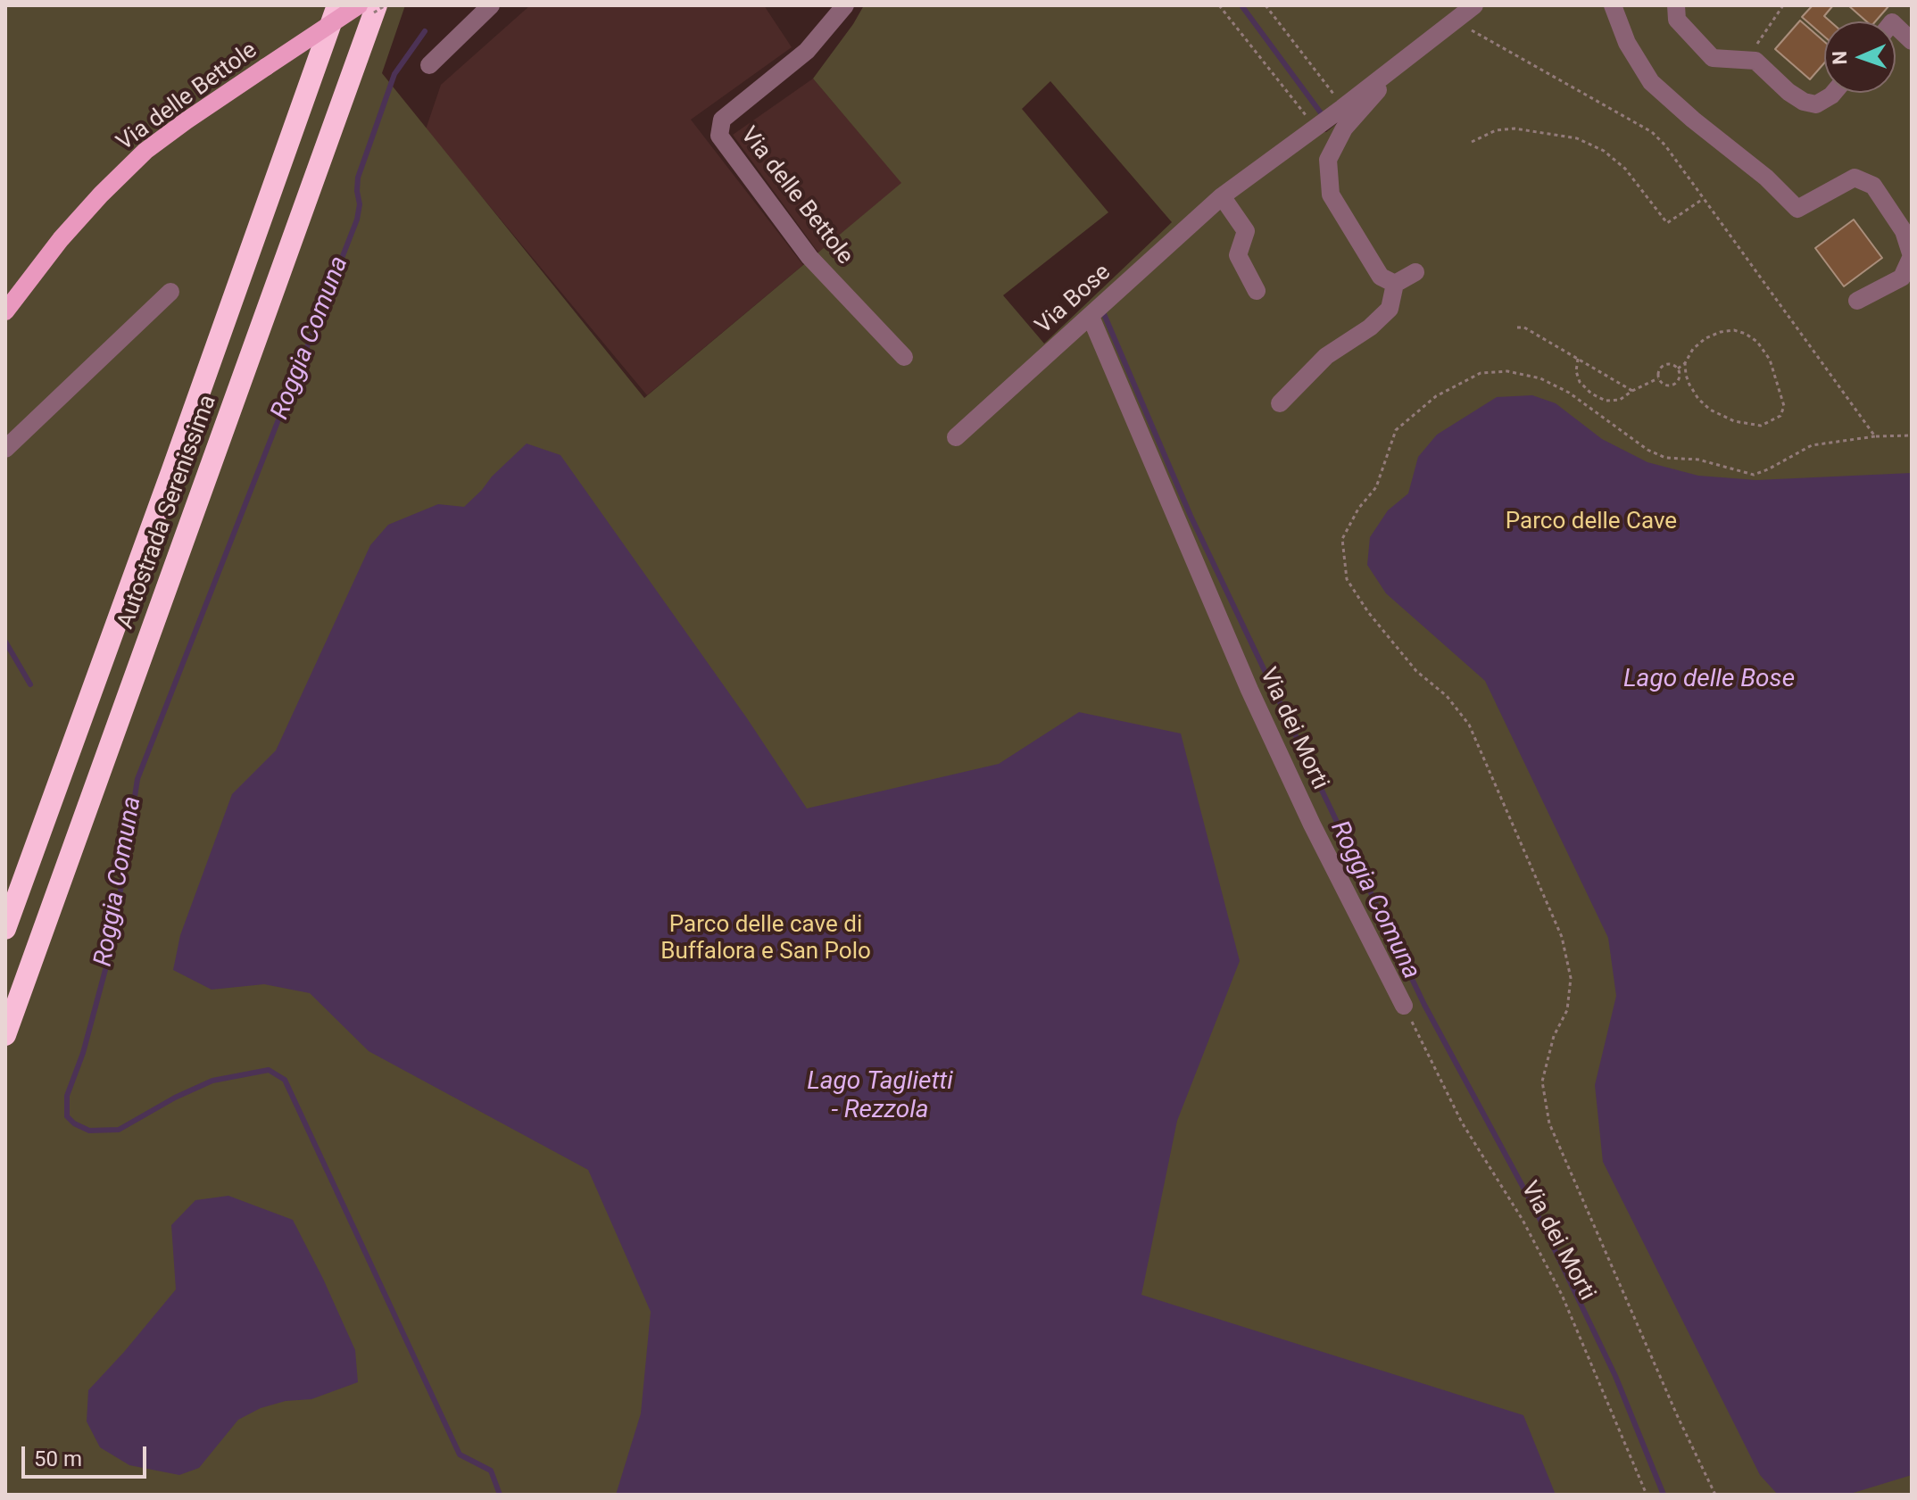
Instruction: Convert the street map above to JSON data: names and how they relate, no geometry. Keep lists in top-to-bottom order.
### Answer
{
  "streets": {
    "highway": ["Autostrada Serenissima"],
    "main road": ["Via delle Bettole"],
    "street": ["Via Bose", "Via dei Morti"]
  },
  "crossings": [
    ["Via Bose", "Via dei Morti"]
  ],
  "water": ["Roggia Comuna", "Lago delle Bose", "Lago Taglietti - Rezzola"],
  "parks": ["Parco delle Cave", "Parco delle cave di Buffalora e San Polo"],
  "scale_bar": "50 m",
  "north": "left"
}
